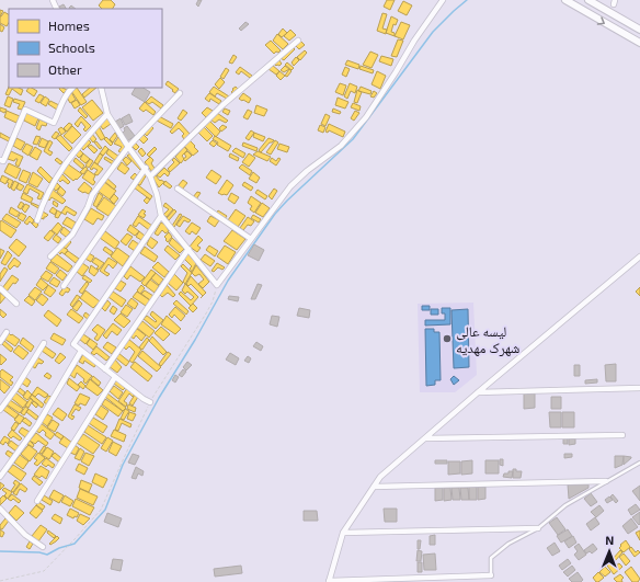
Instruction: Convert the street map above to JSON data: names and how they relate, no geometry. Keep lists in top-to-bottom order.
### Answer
{
  "places": ["لیسه عالی شهرک مهدیه"],
  "legend": ["Homes", "Schools", "Other"],
  "north": "top"
}
